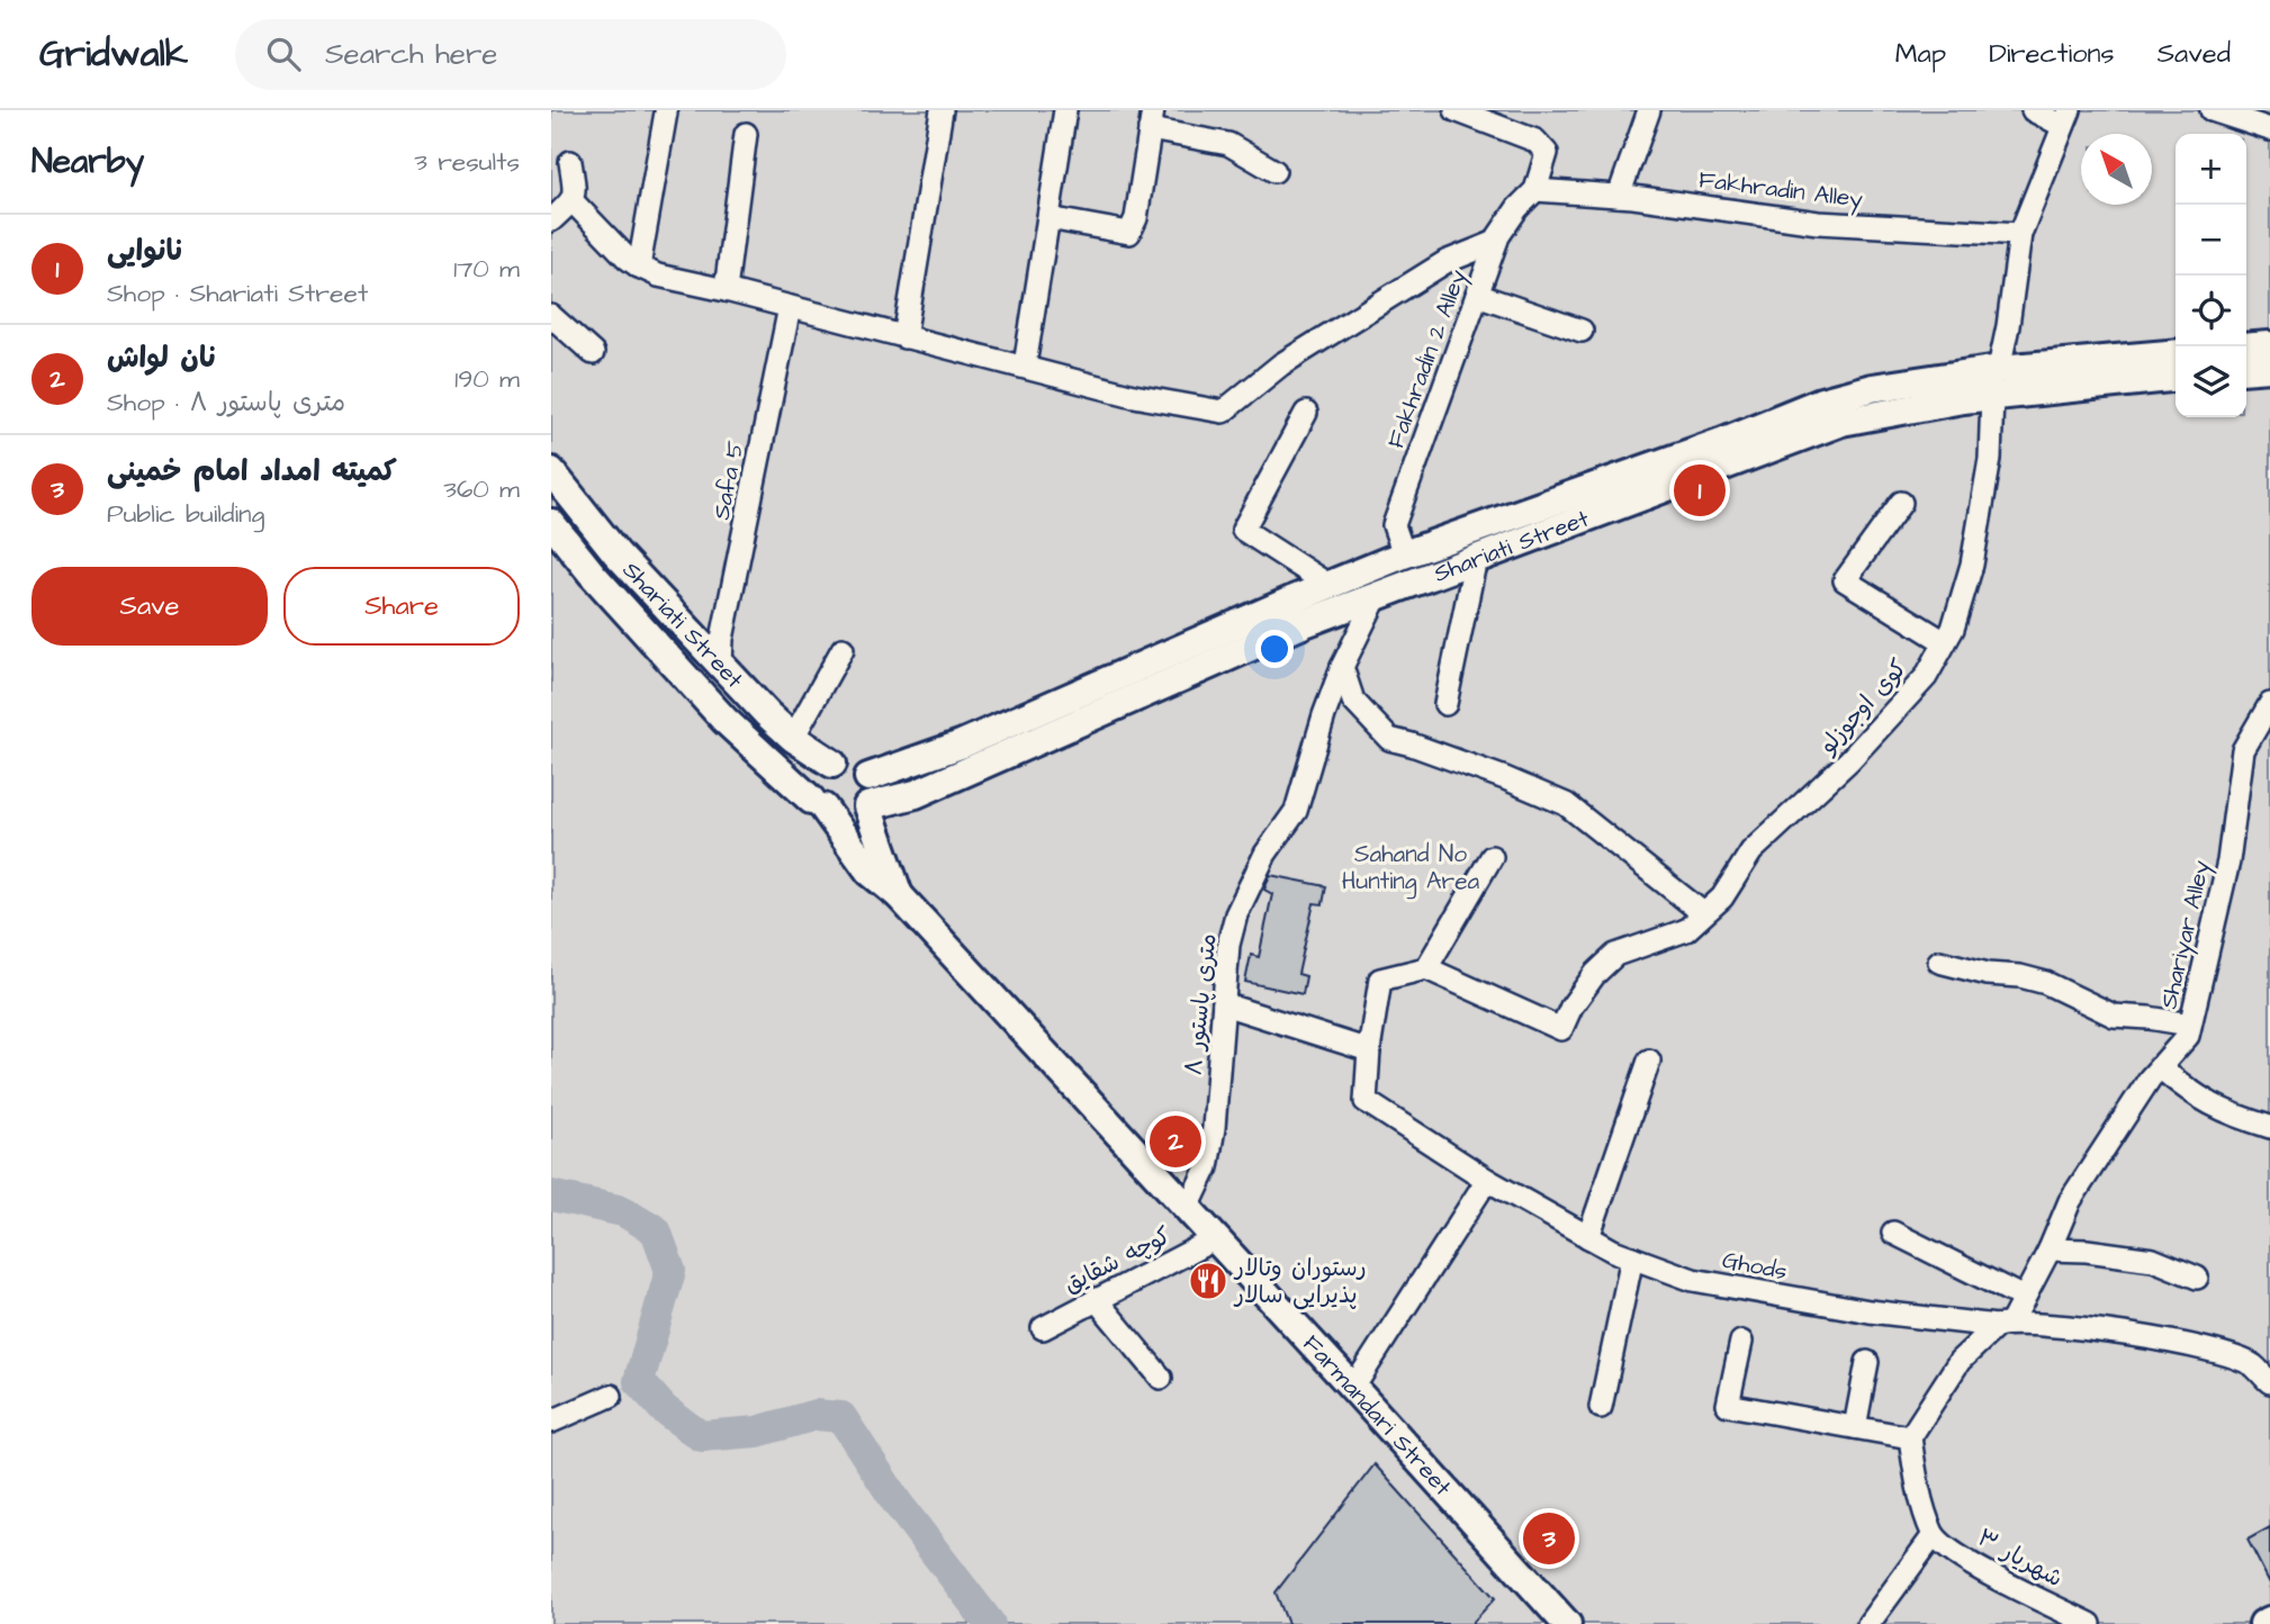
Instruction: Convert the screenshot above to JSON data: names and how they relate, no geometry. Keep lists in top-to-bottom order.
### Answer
{
  "streets": {
    "main road": ["Shariati Street", "Farmandari Street"],
    "street": [
      "Fakhradin Alley",
      "Fakhradin 2 Alley",
      "Safa 5",
      "کوی اوجوزلو",
      "Shariyar Alley",
      "۸ متری پاستور",
      "کوچه شقایق",
      "Ghods",
      "شهریار ۳"
    ]
  },
  "crossings": [
    ["Fakhradin Alley", "Fakhradin 2 Alley"],
    ["Fakhradin 2 Alley", "Shariati Street"],
    ["Safa 5", "Shariati Street"],
    ["Shariati Street", "کوی اوجوزلو"],
    ["Shariati Street", "۸ متری پاستور"],
    ["Shariati Street", "Farmandari Street"],
    ["Shariyar Alley", "Ghods"],
    ["۸ متری پاستور", "Farmandari Street"],
    ["کوچه شقایق", "Farmandari Street"]
  ],
  "parks": ["Sahand No Hunting Area"],
  "places": {
    "restaurant": ["رستوران وتالار پذیرایی سالار"]
  },
  "north": "top left",
  "page": {
    "header": "Gridwalk",
    "search": "Search here",
    "nav": ["Map", "Directions", "Saved"],
    "heading": ["Nearby", "3 results"],
    "map_buttons": ["+", "−"],
    "list": [
      {
        "mark": "1",
        "name": "نانوایی",
        "note": "Shop · Shariati Street",
        "value": "170 m"
      },
      {
        "mark": "2",
        "name": "نان لواش",
        "note": "Shop · ۸ متری پاستور",
        "value": "190 m"
      },
      {
        "mark": "3",
        "name": "کمیته امداد امام خمینی",
        "note": "Public building",
        "value": "360 m"
      }
    ],
    "pins": ["1", "2", "3"],
    "buttons": ["Save", "Share"]
  }
}
